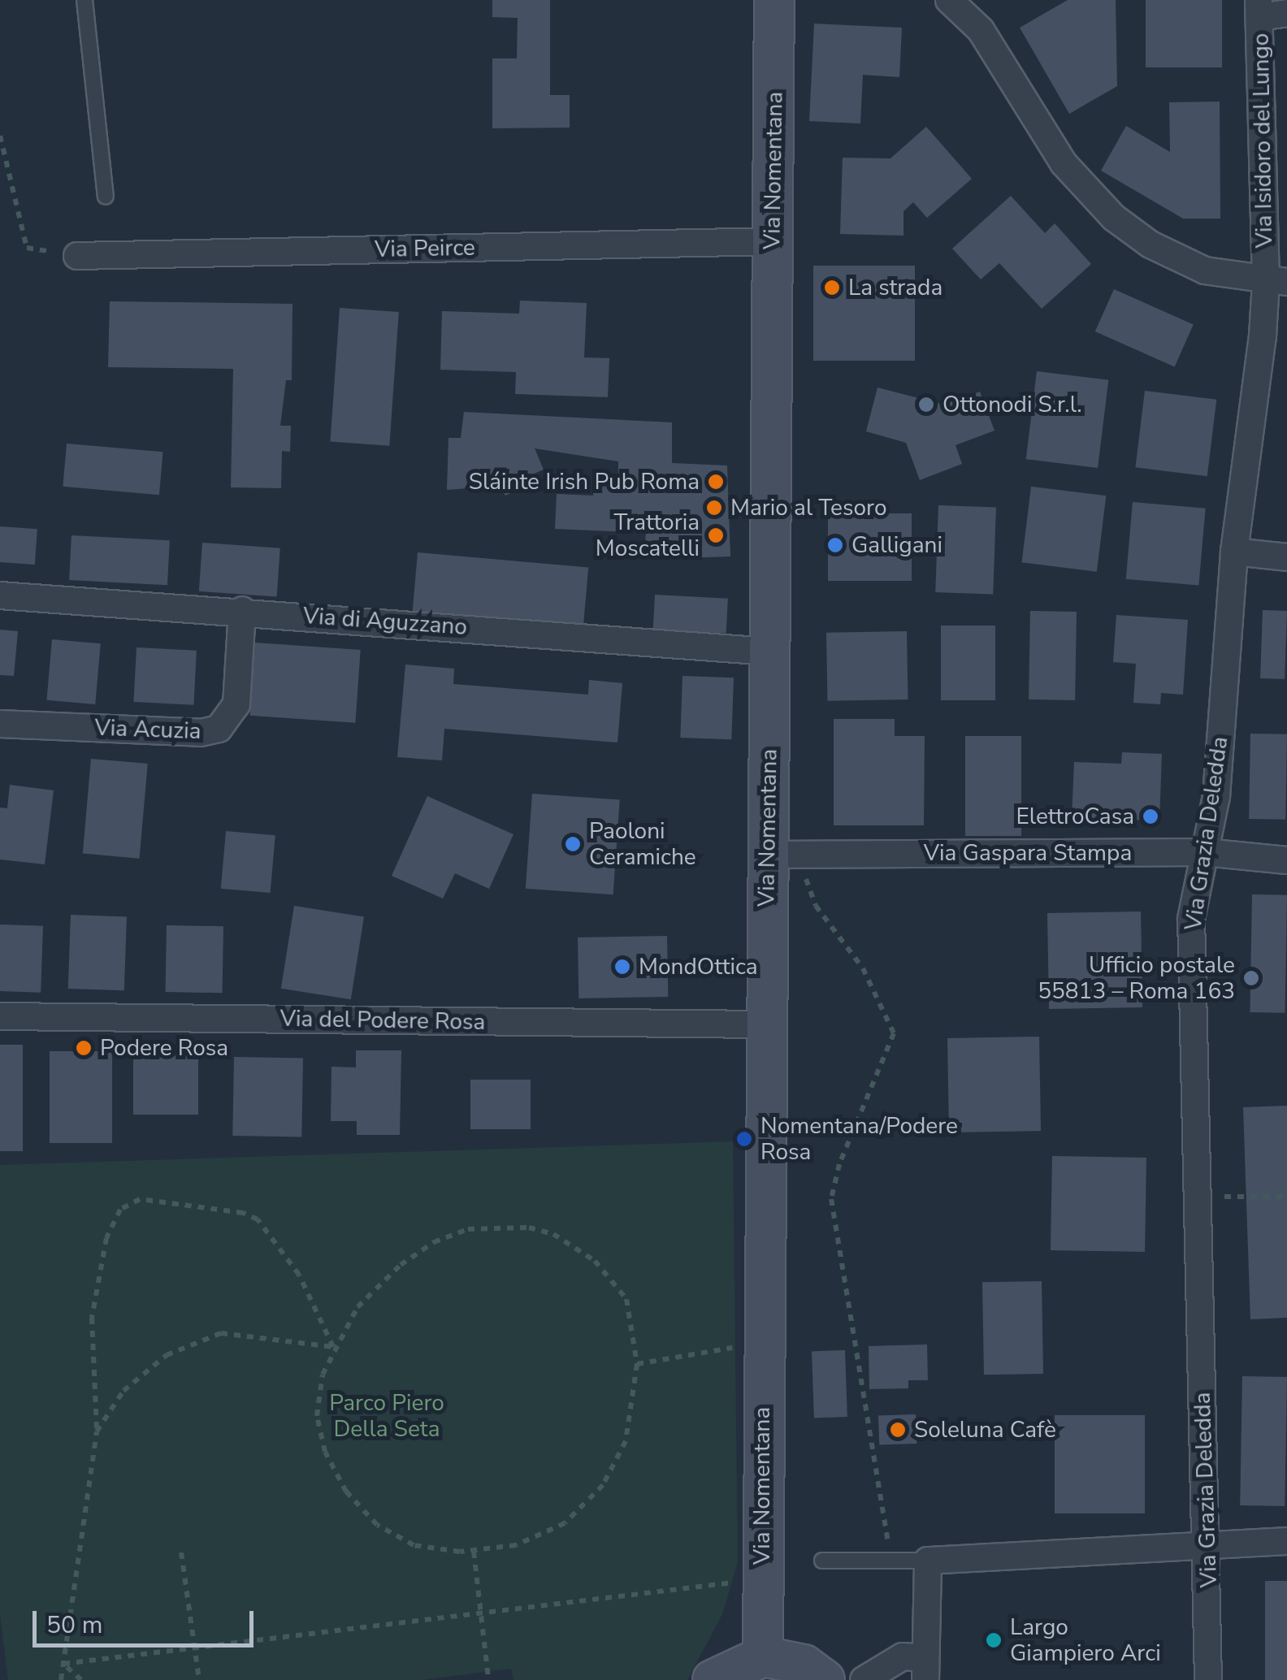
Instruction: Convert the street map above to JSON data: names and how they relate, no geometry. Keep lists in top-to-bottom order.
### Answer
{
  "streets": {
    "main road": ["Via Nomentana"],
    "street": [
      "Via Isidoro del Lungo",
      "Via Peirce",
      "Via di Aguzzano",
      "Via Acuzia",
      "Via Grazia Deledda",
      "Via Gaspara Stampa",
      "Via del Podere Rosa"
    ]
  },
  "crossings": [
    ["Via Isidoro del Lungo", "Via Grazia Deledda"],
    ["Via Nomentana", "Via Peirce"],
    ["Via Nomentana", "Via di Aguzzano"],
    ["Via Nomentana", "Via Gaspara Stampa"],
    ["Via Nomentana", "Via del Podere Rosa"],
    ["Via di Aguzzano", "Via Acuzia"],
    ["Via Grazia Deledda", "Via Gaspara Stampa"]
  ],
  "parks": ["Parco Piero Della Seta"],
  "places": [
    "La strada",
    "Ottonodi S.r.l.",
    "Sláinte Irish Pub Roma",
    "Mario al Tesoro",
    "Trattoria Moscatelli",
    "Galligani",
    "ElettroCasa",
    "Paoloni Ceramiche",
    "MondOttica",
    "Ufficio postale 55813 – Roma 163",
    "Podere Rosa",
    "Nomentana/Podere Rosa",
    "Soleluna Cafè",
    "Largo Giampiero Arci"
  ],
  "scale_bar": "50 m"
}
